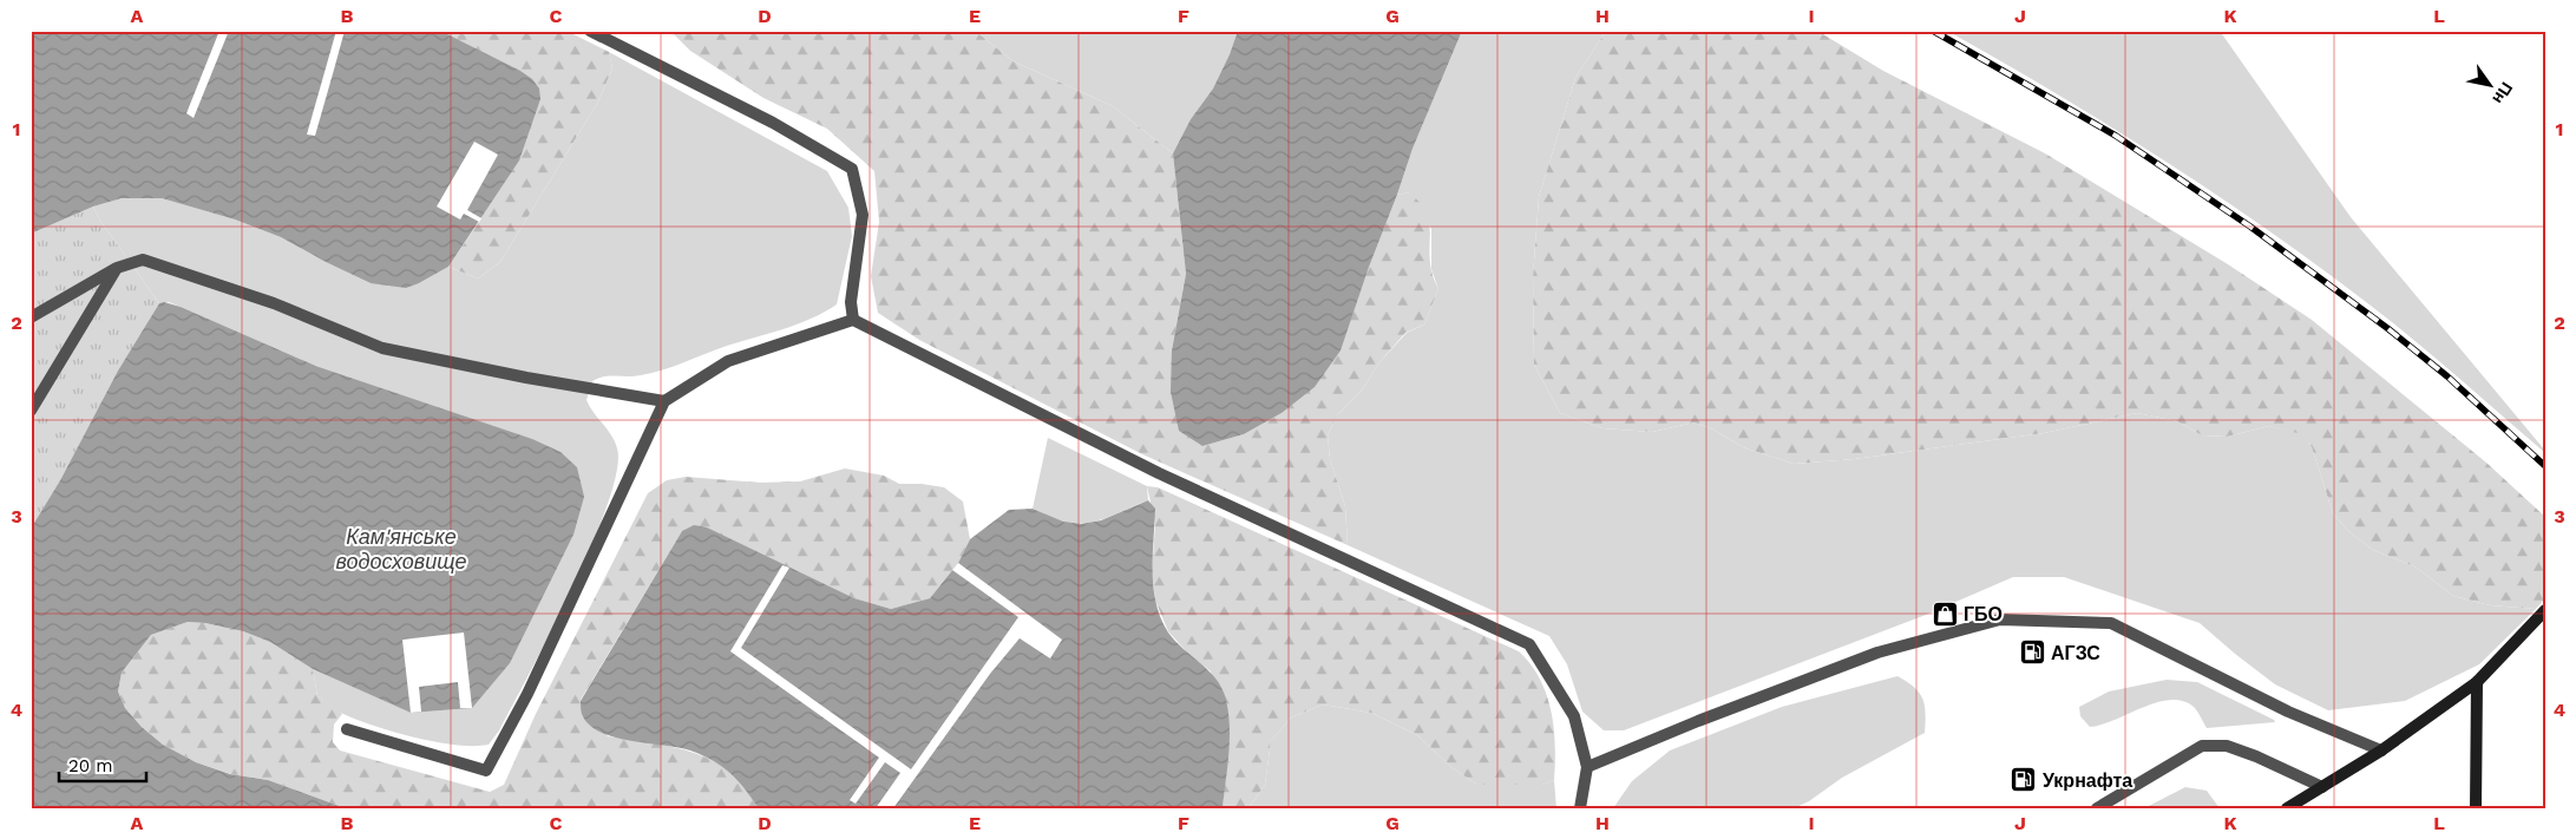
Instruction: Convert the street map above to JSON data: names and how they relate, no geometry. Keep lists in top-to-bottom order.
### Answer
{
  "water": ["Кам'янське водосховище"],
  "places": {
    "shop": ["ГБО"],
    "fuel station": ["АГЗС", "Укрнафта"]
  },
  "scale_bar": "20 m",
  "north": "bottom right",
  "grid": {
    "columns": [
      "A",
      "B",
      "C",
      "D",
      "E",
      "F",
      "G",
      "H",
      "I",
      "J",
      "K",
      "L"
    ],
    "rows": [
      "1",
      "2",
      "3",
      "4"
    ]
  }
}
